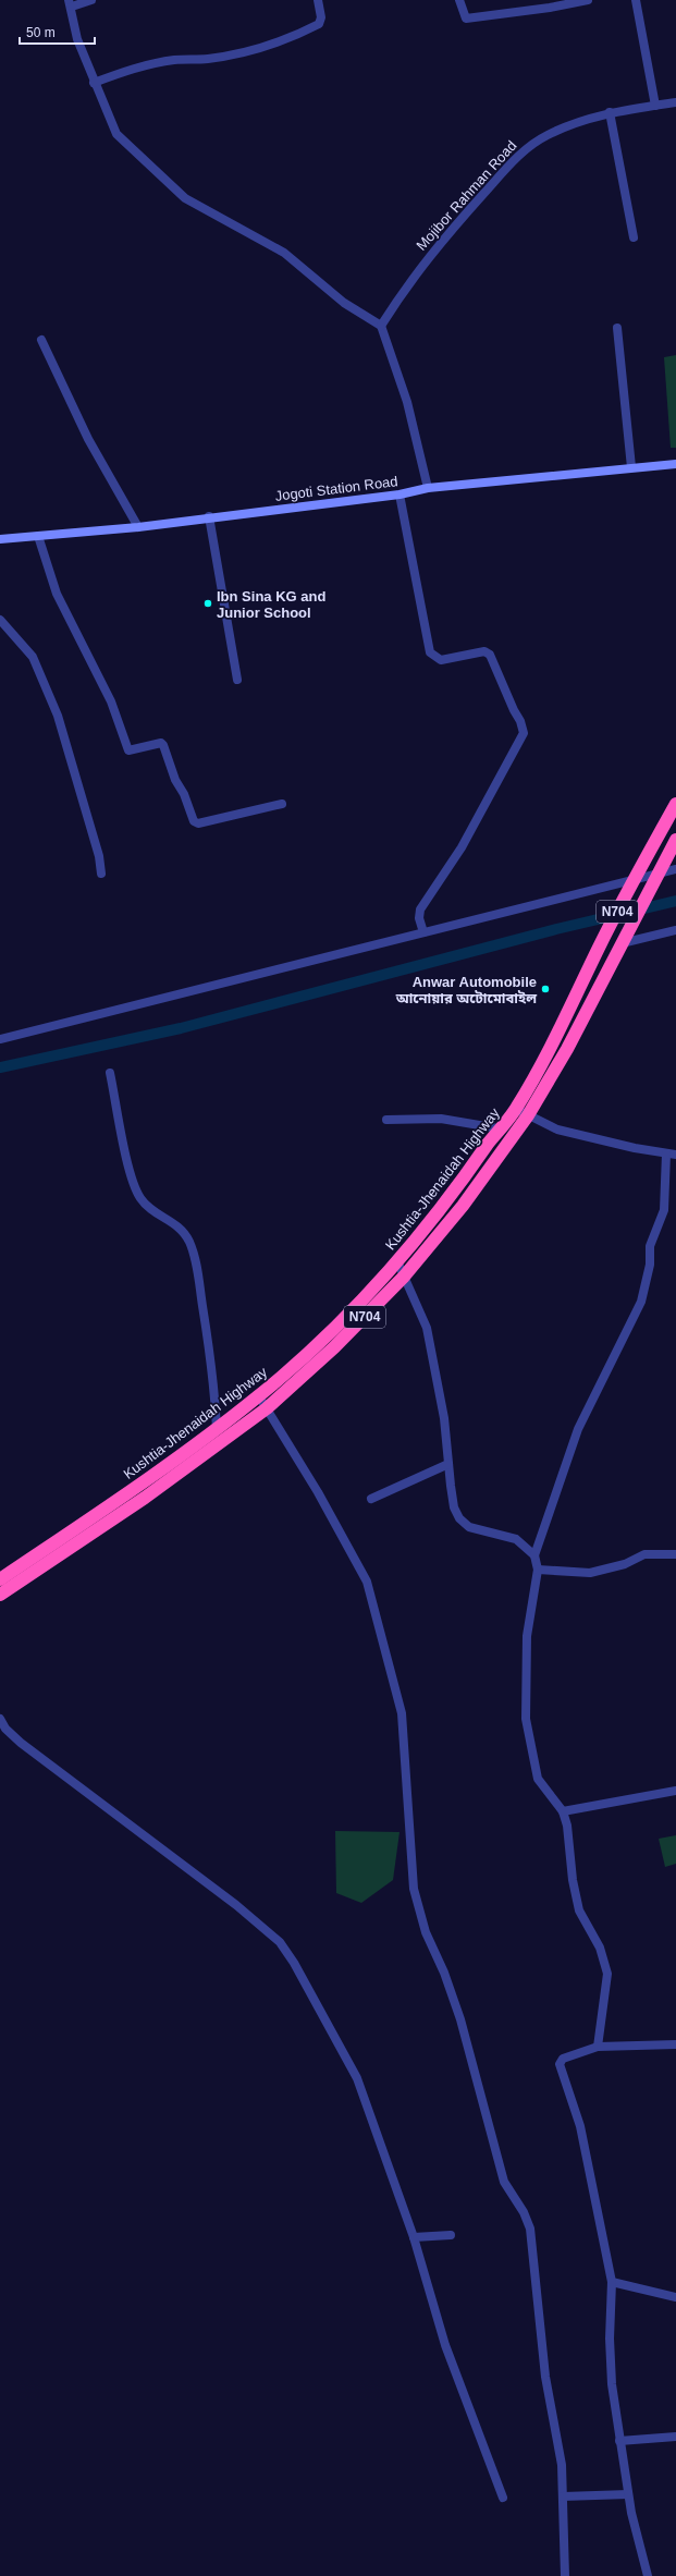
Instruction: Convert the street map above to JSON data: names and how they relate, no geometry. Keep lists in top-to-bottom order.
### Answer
{
  "streets": {
    "highway": ["N704", "Kushtia-Jhenaidah Highway"],
    "street": ["Mojibor Rahman Road", "Jogoti Station Road"]
  },
  "places": ["Ibn Sina KG and Junior School", "Anwar Automobile আনোয়ার অটোমোবাইল"],
  "scale_bar": "50 m"
}
